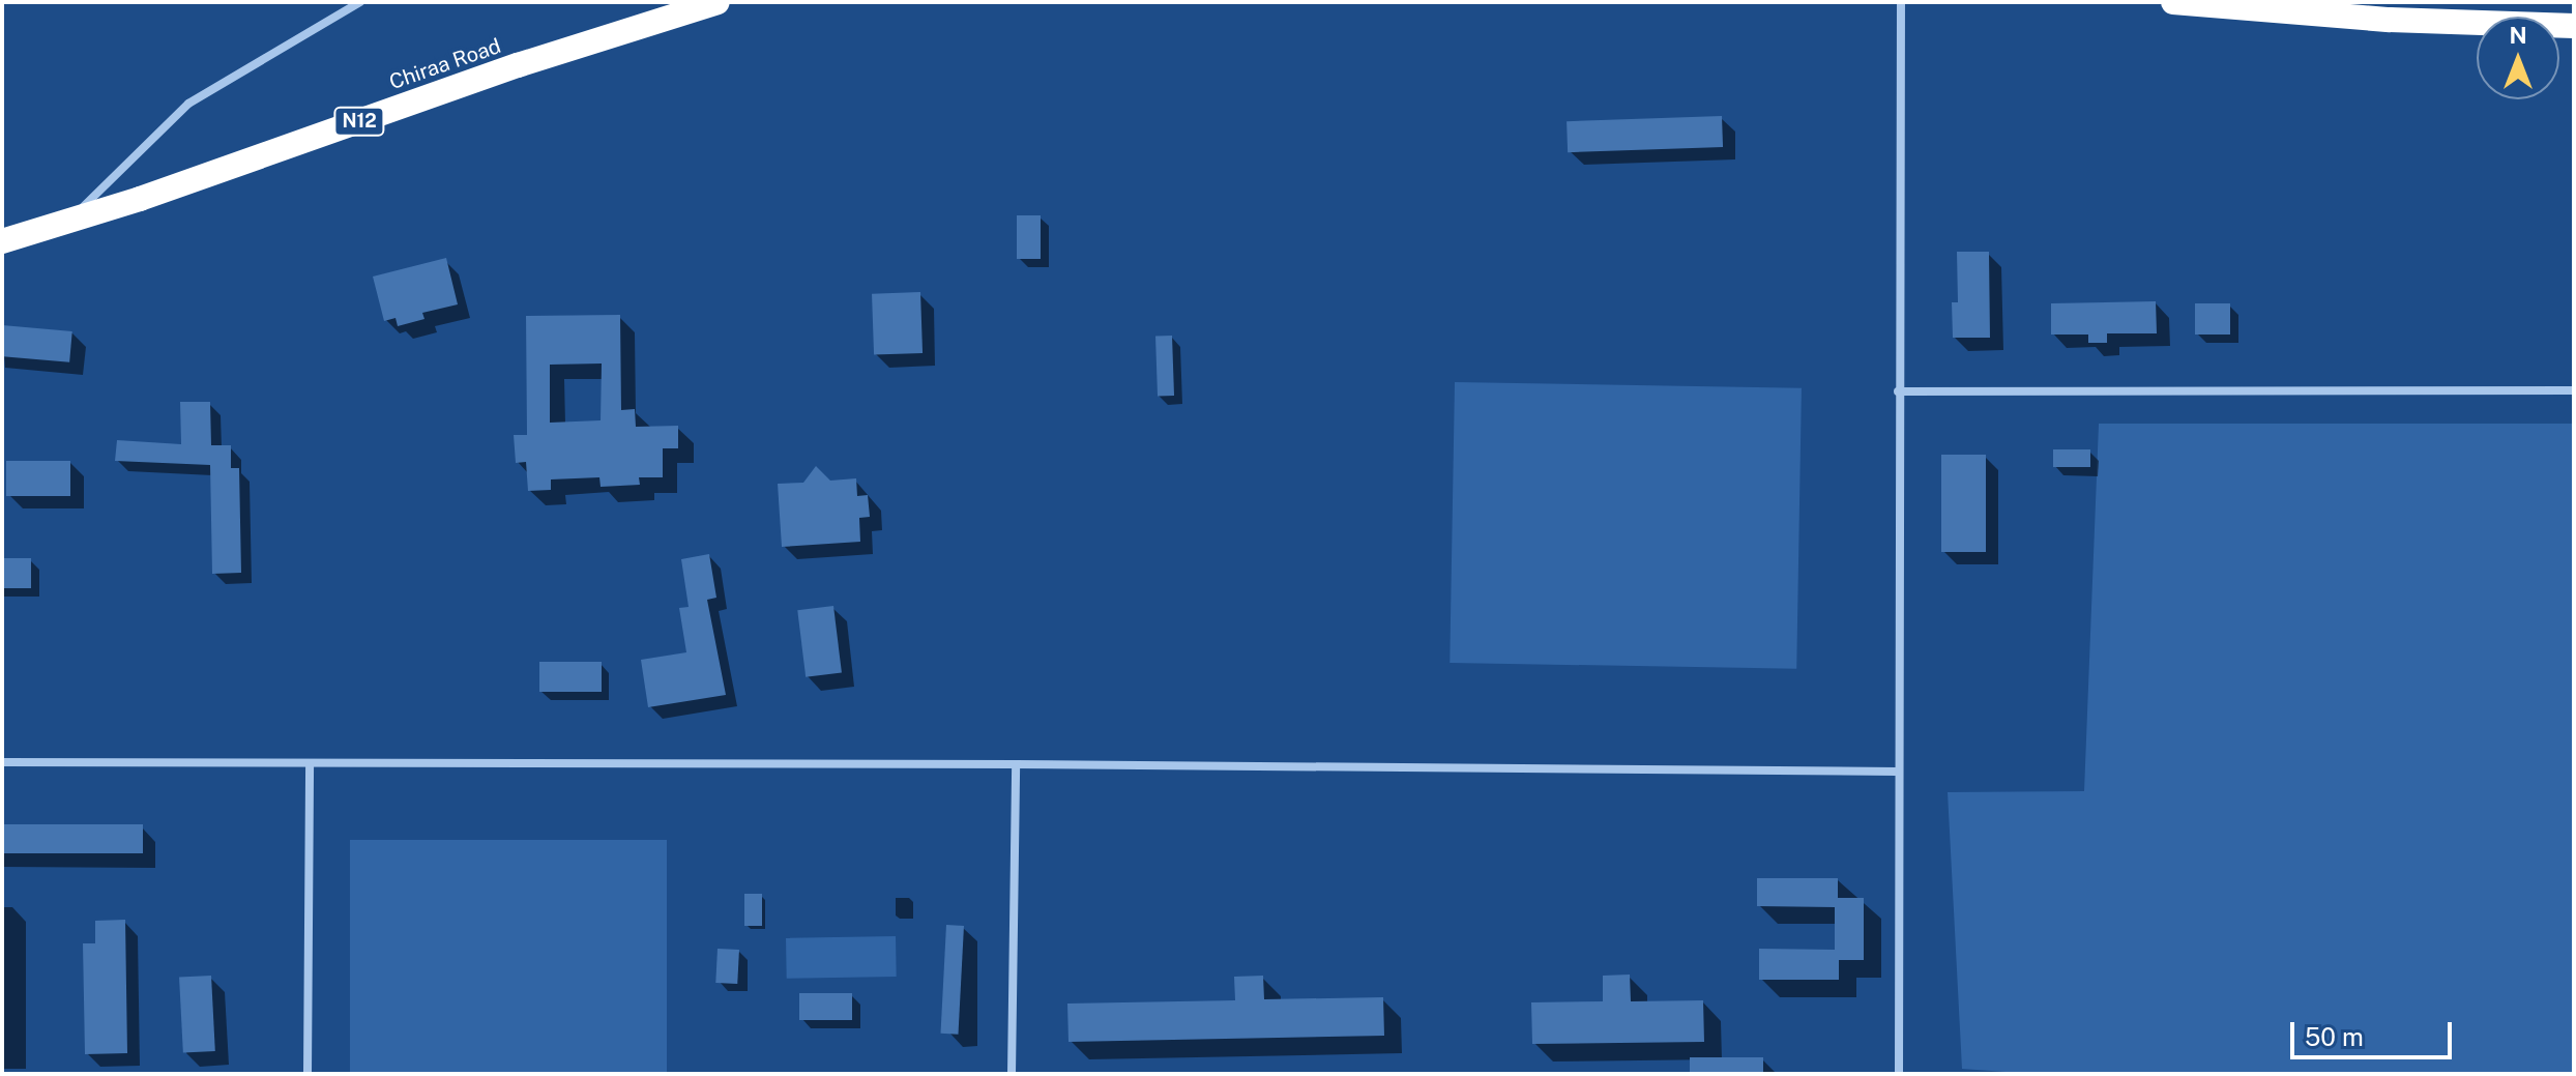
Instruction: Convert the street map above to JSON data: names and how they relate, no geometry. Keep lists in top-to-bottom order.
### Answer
{
  "streets": {
    "highway": ["Chiraa Road", "N12"]
  },
  "scale_bar": "50 m",
  "north": "top"
}
